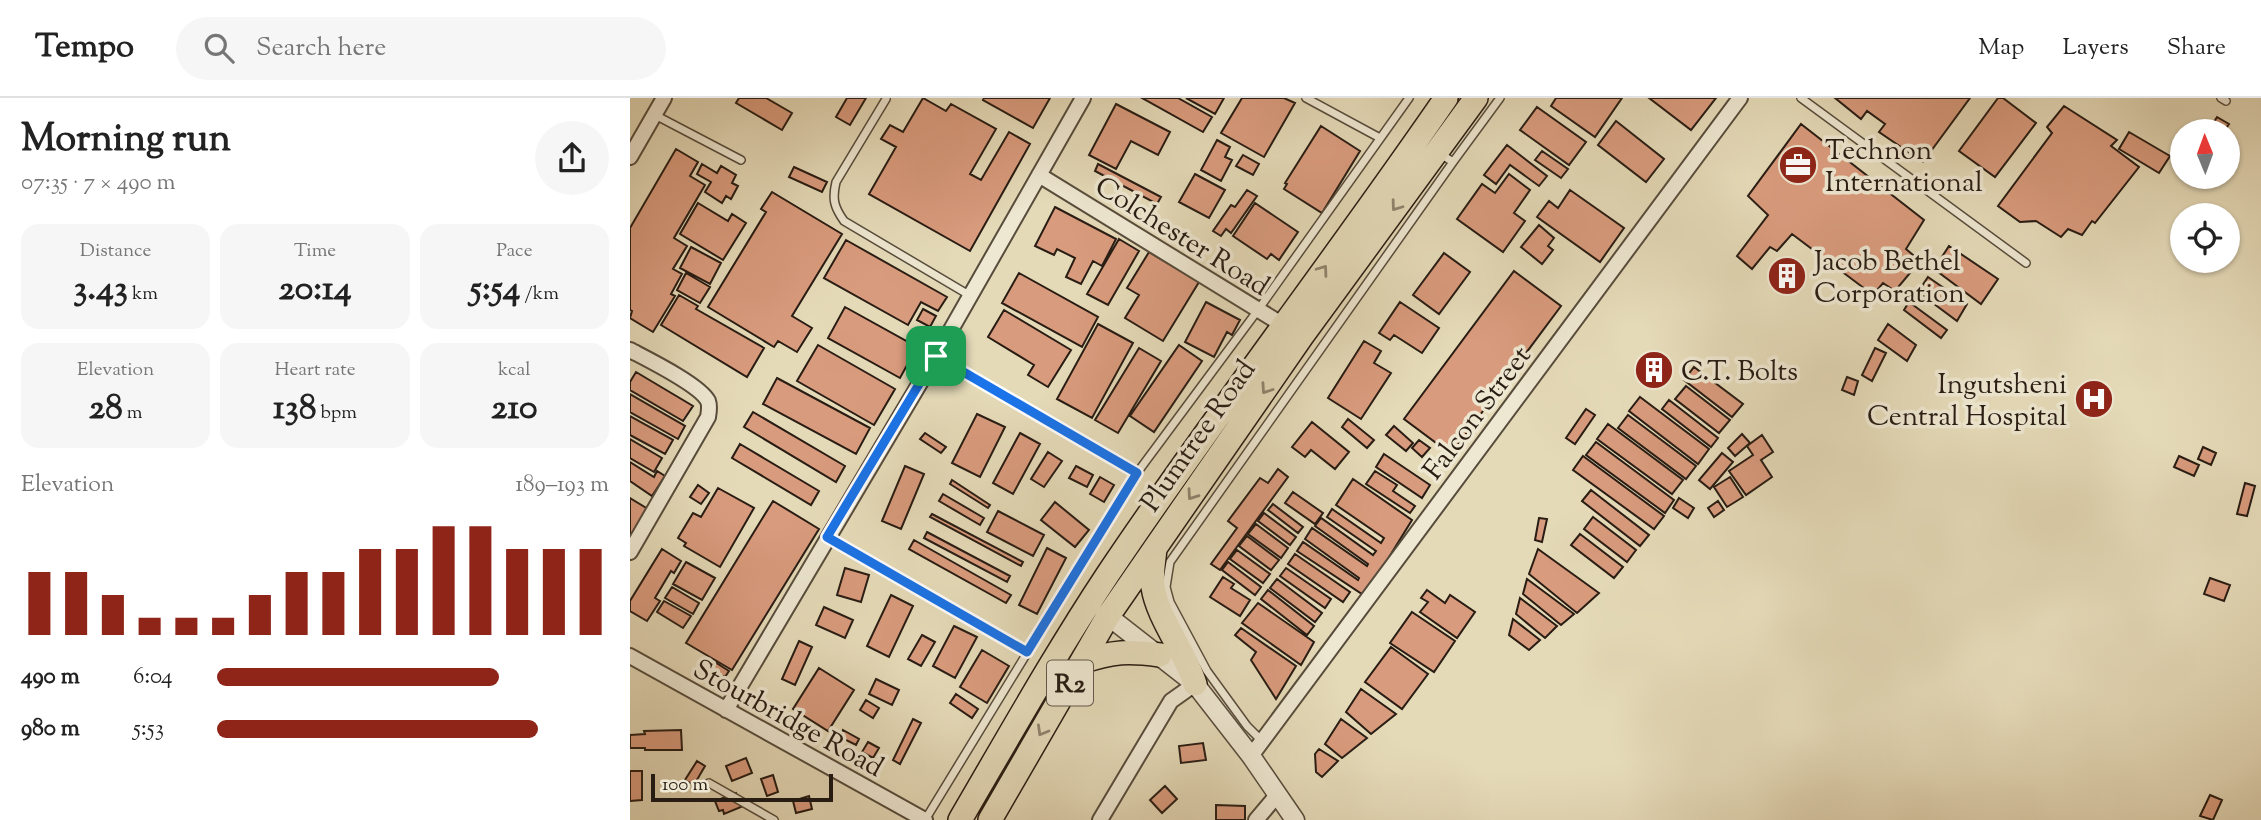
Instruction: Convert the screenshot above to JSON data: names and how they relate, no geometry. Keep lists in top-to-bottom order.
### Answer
{
  "streets": {
    "highway": ["Plumtree Road", "R2"],
    "street": ["Colchester Road", "Falcon Street", "Stourbridge Road"]
  },
  "crossings": [
    ["Colchester Road", "Plumtree Road"]
  ],
  "places": {
    "office": ["Technon International"],
    "building": ["Jacob Bethel Corporation", "C.T. Bolts"],
    "hospital": ["Ingutsheni Central Hospital"]
  },
  "scale_bar": "100 m",
  "north": "top",
  "page": {
    "header": "Tempo",
    "search": "Search here",
    "nav": ["Map", "Layers", "Share"],
    "heading": ["Morning run", "07:35 · 7 × 490 m"],
    "stats": [
      ["Distance", "3.43 km"],
      ["Time", "20:14"],
      ["Pace", "5:54 /km"],
      ["Elevation", "28 m"],
      ["Heart rate", "138 bpm"],
      ["kcal", "210"]
    ],
    "chart": ["Elevation", "189–193 m"],
    "list": [
      {
        "name": "490 m",
        "note": "6:04"
      },
      {
        "name": "980 m",
        "note": "5:53"
      }
    ],
    "scale": "100 m"
  }
}
